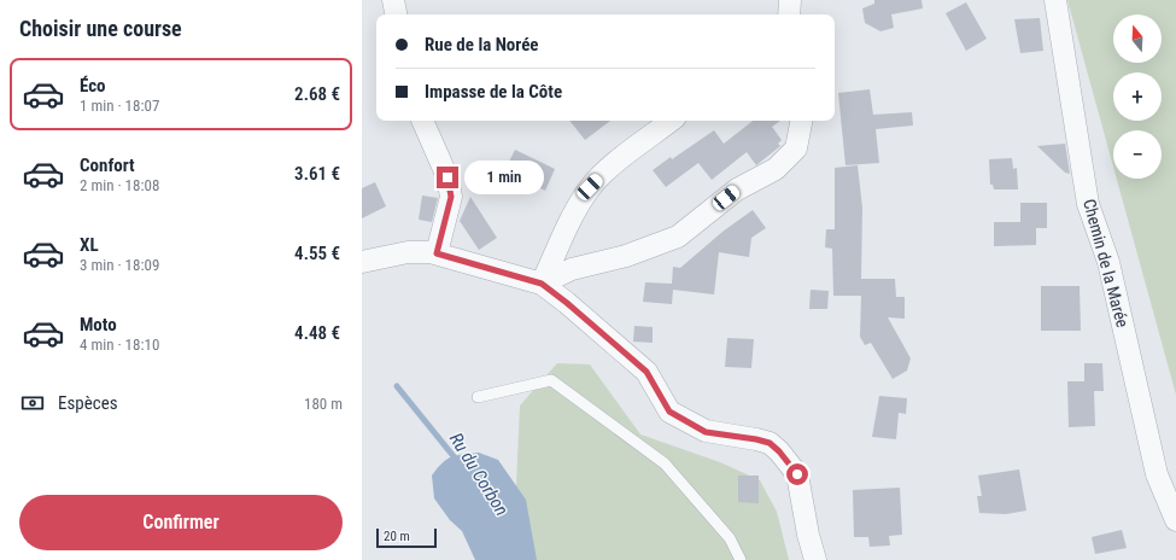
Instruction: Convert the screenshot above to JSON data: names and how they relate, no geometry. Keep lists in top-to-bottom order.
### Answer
{
  "streets": {
    "street": ["Chemin de la Marée"]
  },
  "water": ["Ru du Corbon"],
  "scale_bar": "20 m",
  "north": "top",
  "page": {
    "heading": "Choisir une course",
    "map_buttons": ["+", "−"],
    "banner": ["Rue de la Norée", "Impasse de la Côte"],
    "list": [
      {
        "name": "Éco",
        "note": "1 min · 18:07",
        "value": "2.68 €"
      },
      {
        "name": "Confort",
        "note": "2 min · 18:08",
        "value": "3.61 €"
      },
      {
        "name": "XL",
        "note": "3 min · 18:09",
        "value": "4.55 €"
      },
      {
        "name": "Moto",
        "note": "4 min · 18:10",
        "value": "4.48 €"
      }
    ],
    "bubble": "1 min",
    "pay": ["Espèces", "180 m"],
    "buttons": "Confirmer",
    "scale": "20 m"
  }
}
